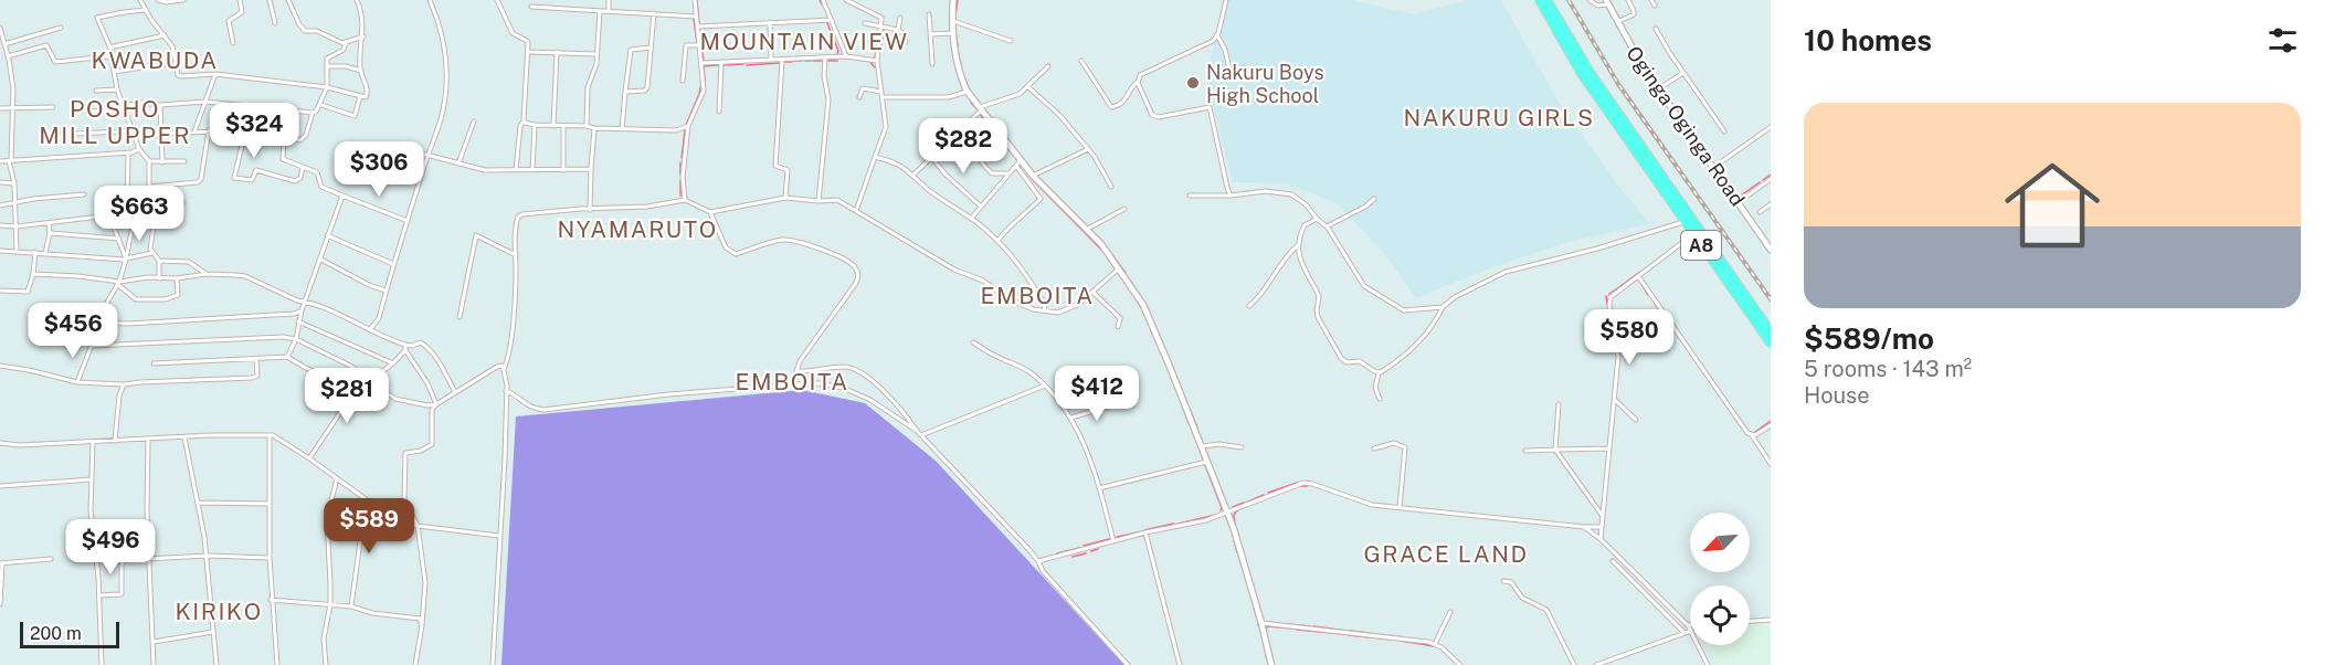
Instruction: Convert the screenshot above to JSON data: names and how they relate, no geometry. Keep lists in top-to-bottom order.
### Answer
{
  "streets": {
    "highway": ["A8"],
    "street": ["Oginga Oginga Road"]
  },
  "districts": [
    "MOUNTAIN VIEW",
    "KWABUDA",
    "POSHO MILL UPPER",
    "NAKURU GIRLS",
    "NYAMARUTO",
    "EMBOITA",
    "EMBOITA",
    "GRACE LAND",
    "KIRIKO"
  ],
  "places": ["Nakuru Boys High School"],
  "scale_bar": "200 m",
  "north": "bottom left",
  "page": {
    "heading": "10 homes",
    "list": [
      {
        "name": "$589/mo",
        "note": "5 rooms · 143 m² · House"
      }
    ],
    "price": [
      "$324",
      "$282",
      "$306",
      "$663",
      "$456",
      "$580",
      "$412",
      "$281",
      "$589",
      "$496"
    ],
    "scale": "200 m"
  }
}
